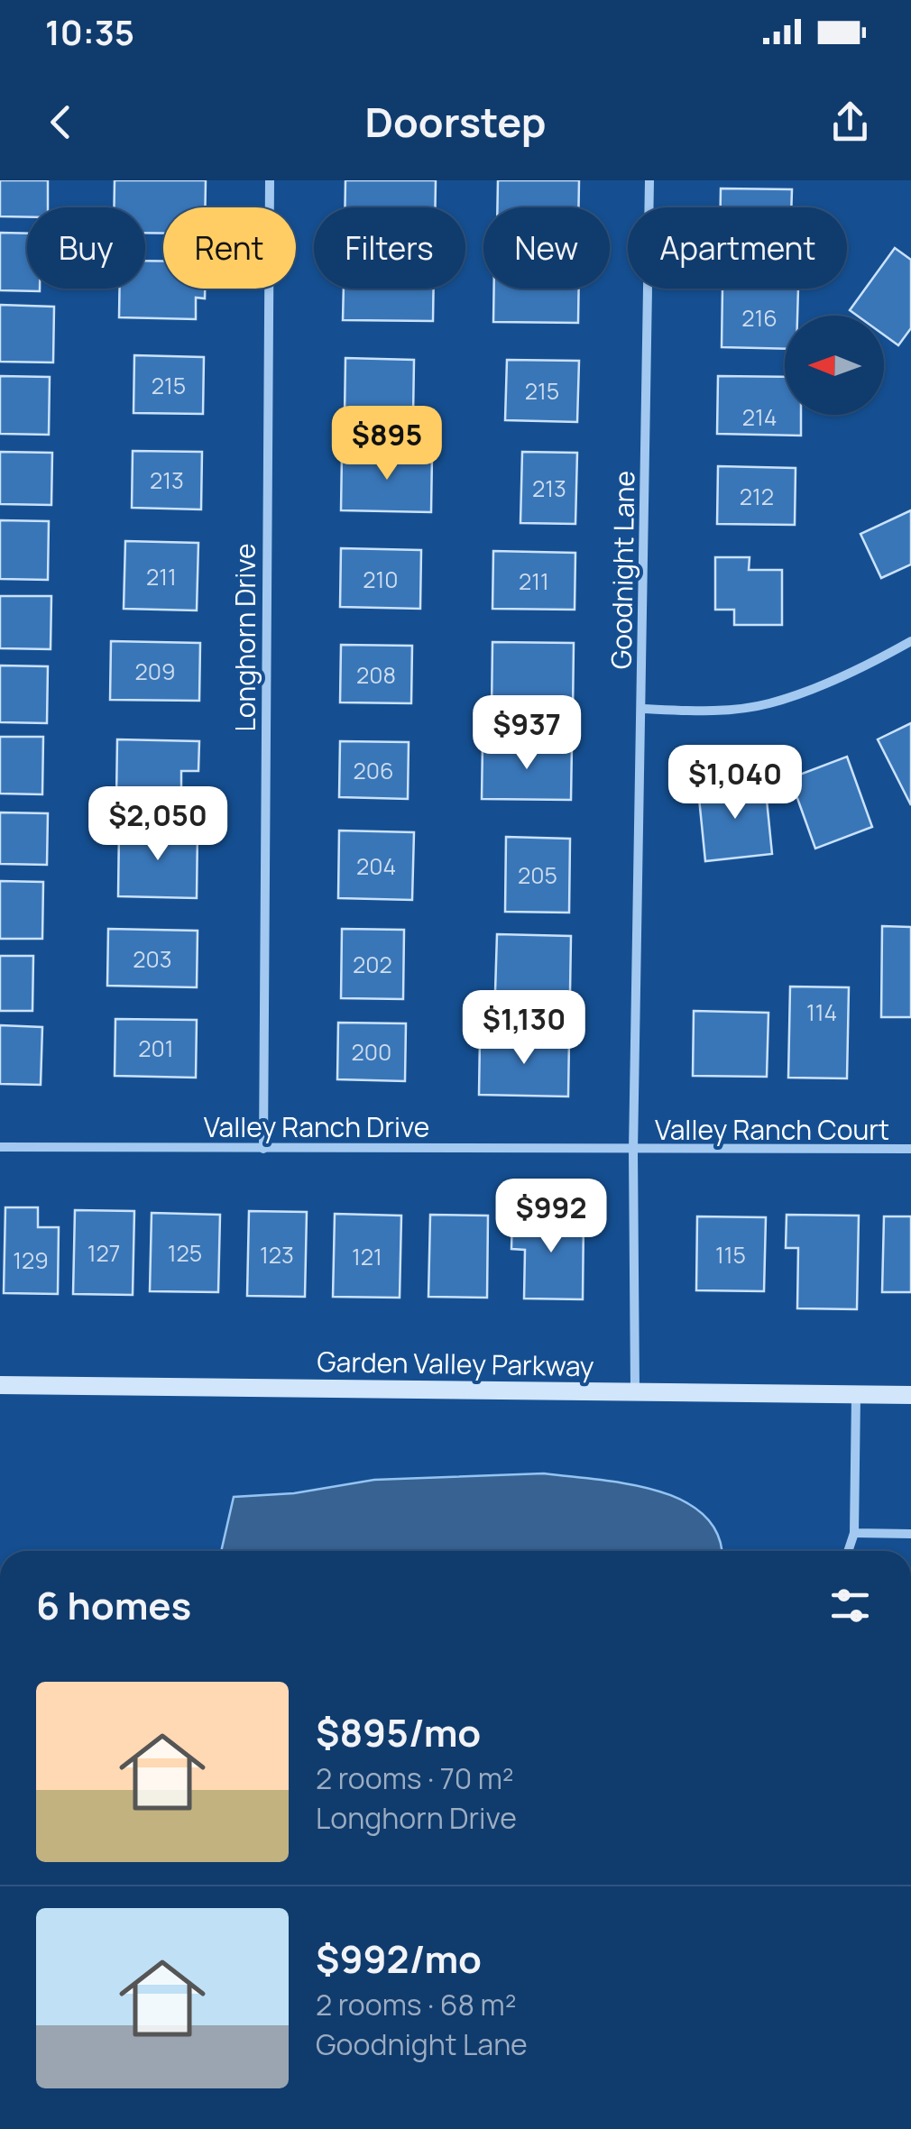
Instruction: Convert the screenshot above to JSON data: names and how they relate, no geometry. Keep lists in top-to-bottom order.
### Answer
{
  "streets": {
    "street": [
      "Goodnight Lane",
      "Longhorn Drive",
      "Valley Ranch Drive",
      "Valley Ranch Court",
      "Garden Valley Parkway"
    ]
  },
  "crossings": [
    ["Goodnight Lane", "Valley Ranch Drive"],
    ["Goodnight Lane", "Valley Ranch Court"],
    ["Goodnight Lane", "Garden Valley Parkway"],
    ["Longhorn Drive", "Valley Ranch Drive"],
    ["Valley Ranch Drive", "Valley Ranch Court"]
  ],
  "house_numbers": [
    "216",
    "215",
    "215",
    "214",
    "213",
    "213",
    "212",
    "211",
    "210",
    "211",
    "209",
    "208",
    "206",
    "204",
    "205",
    "203",
    "202",
    "114",
    "201",
    "200",
    "127",
    "125",
    "123",
    "115",
    "121",
    "129"
  ],
  "north": "left",
  "page": {
    "status": "10:35",
    "header": "Doorstep",
    "chip": [
      "Buy",
      "Rent",
      "Filters",
      "New",
      "Apartment"
    ],
    "price": [
      "$895",
      "$937",
      "$1,040",
      "$2,050",
      "$1,130",
      "$992"
    ],
    "heading": "6 homes",
    "list": [
      {
        "name": "$895/mo",
        "note": "2 rooms · 70 m² · Longhorn Drive"
      },
      {
        "name": "$992/mo",
        "note": "2 rooms · 68 m² · Goodnight Lane"
      }
    ]
  }
}
